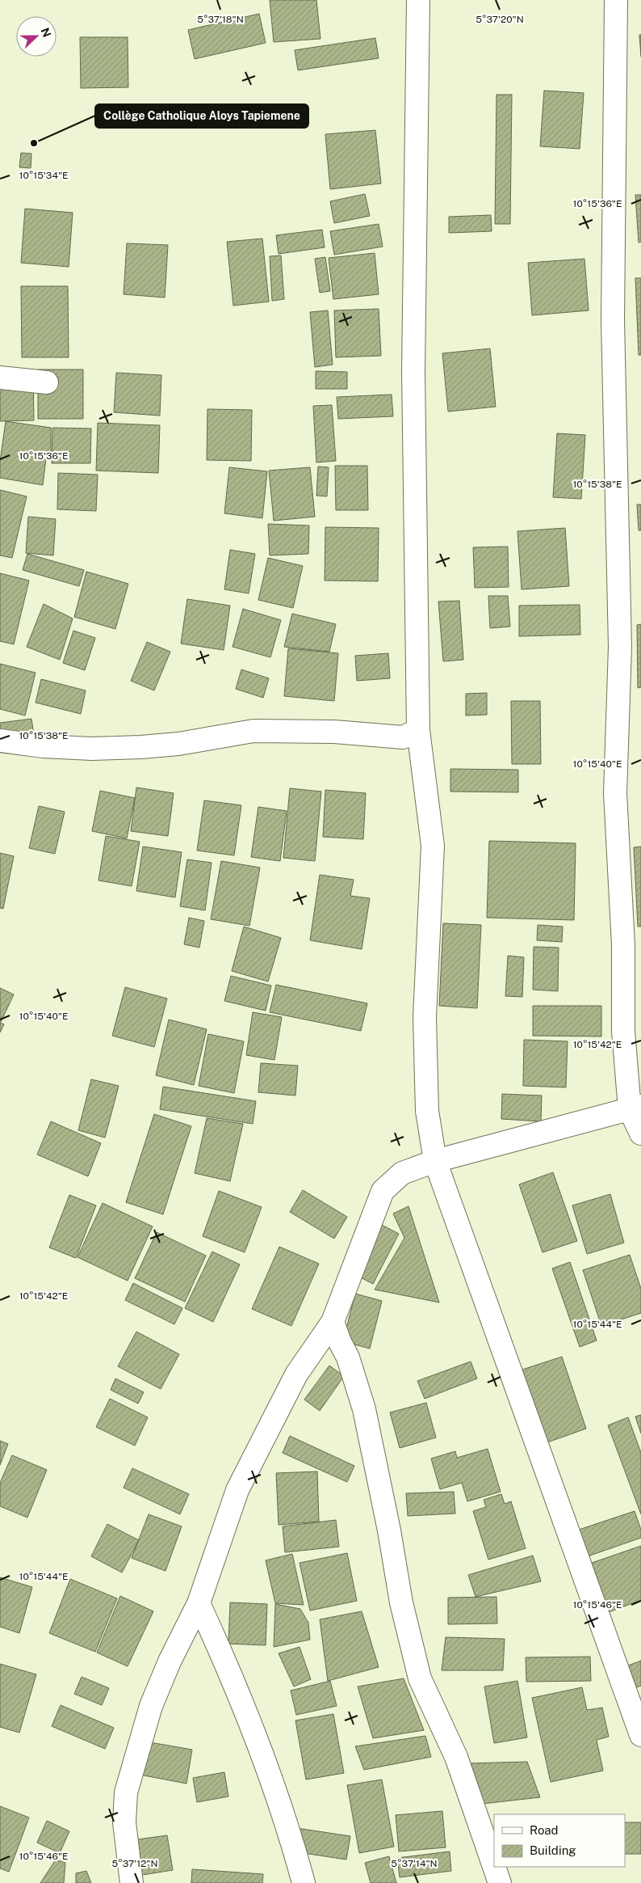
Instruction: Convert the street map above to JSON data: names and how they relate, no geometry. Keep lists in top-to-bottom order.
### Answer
{
  "places": ["Collège Catholique Aloys Tapiemene"],
  "legend": ["Road", "Building"],
  "north": "right",
  "coordinates": [
    "5°37'18\"N",
    "5°37'20\"N",
    "10°15'34\"E",
    "10°15'36\"E",
    "10°15'38\"E",
    "10°15'40\"E",
    "10°15'42\"E",
    "10°15'44\"E",
    "10°15'46\"E",
    "5°37'12\"N",
    "5°37'14\"N"
  ]
}
